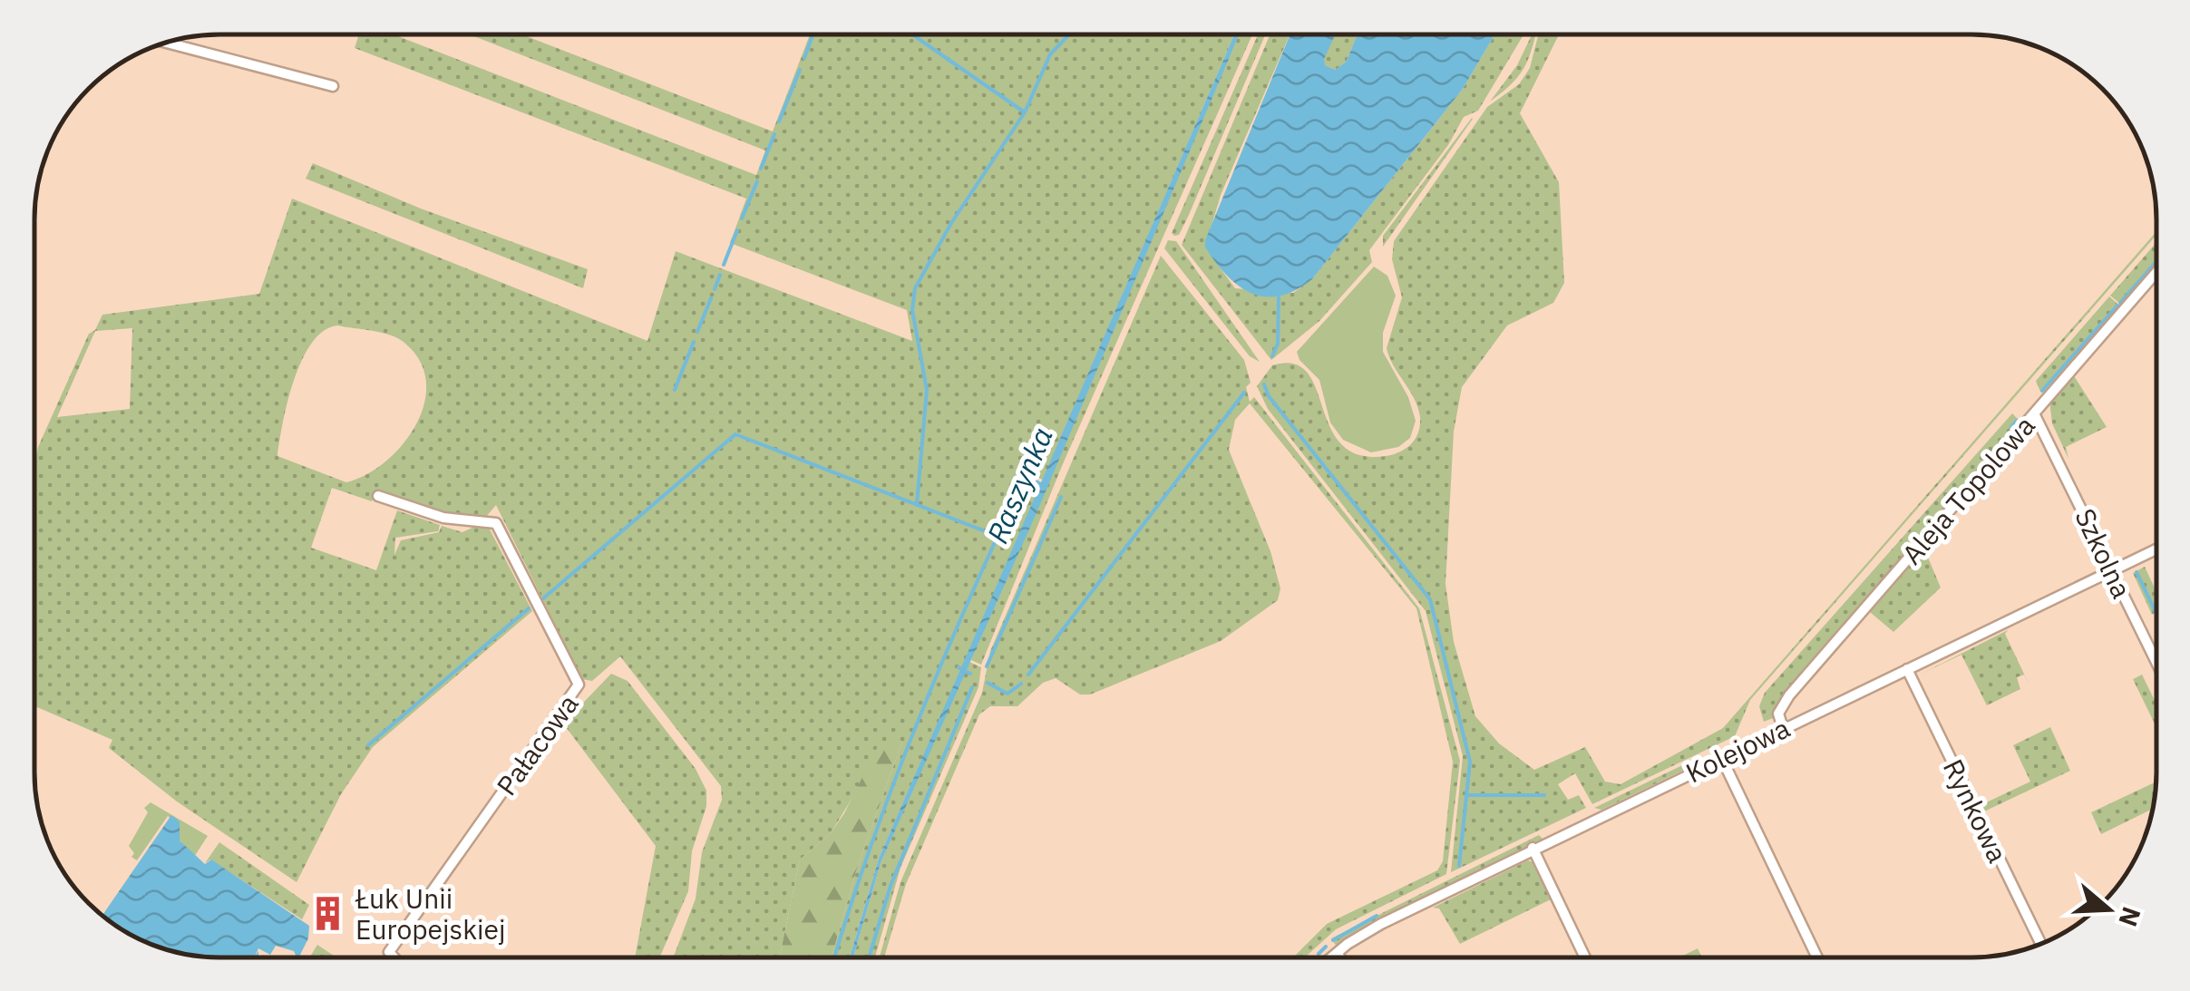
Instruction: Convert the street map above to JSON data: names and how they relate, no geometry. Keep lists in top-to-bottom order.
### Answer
{
  "streets": {
    "street": [
      "Aleja Topolowa",
      "Szkolna",
      "Pałacowa",
      "Kolejowa",
      "Rynkowa"
    ]
  },
  "crossings": [
    ["Aleja Topolowa", "Szkolna"],
    ["Aleja Topolowa", "Kolejowa"],
    ["Szkolna", "Kolejowa"],
    ["Kolejowa", "Rynkowa"]
  ],
  "water": ["Raszynka"],
  "places": {
    "building": ["Łuk Unii Europejskiej"]
  },
  "north": "right"
}
